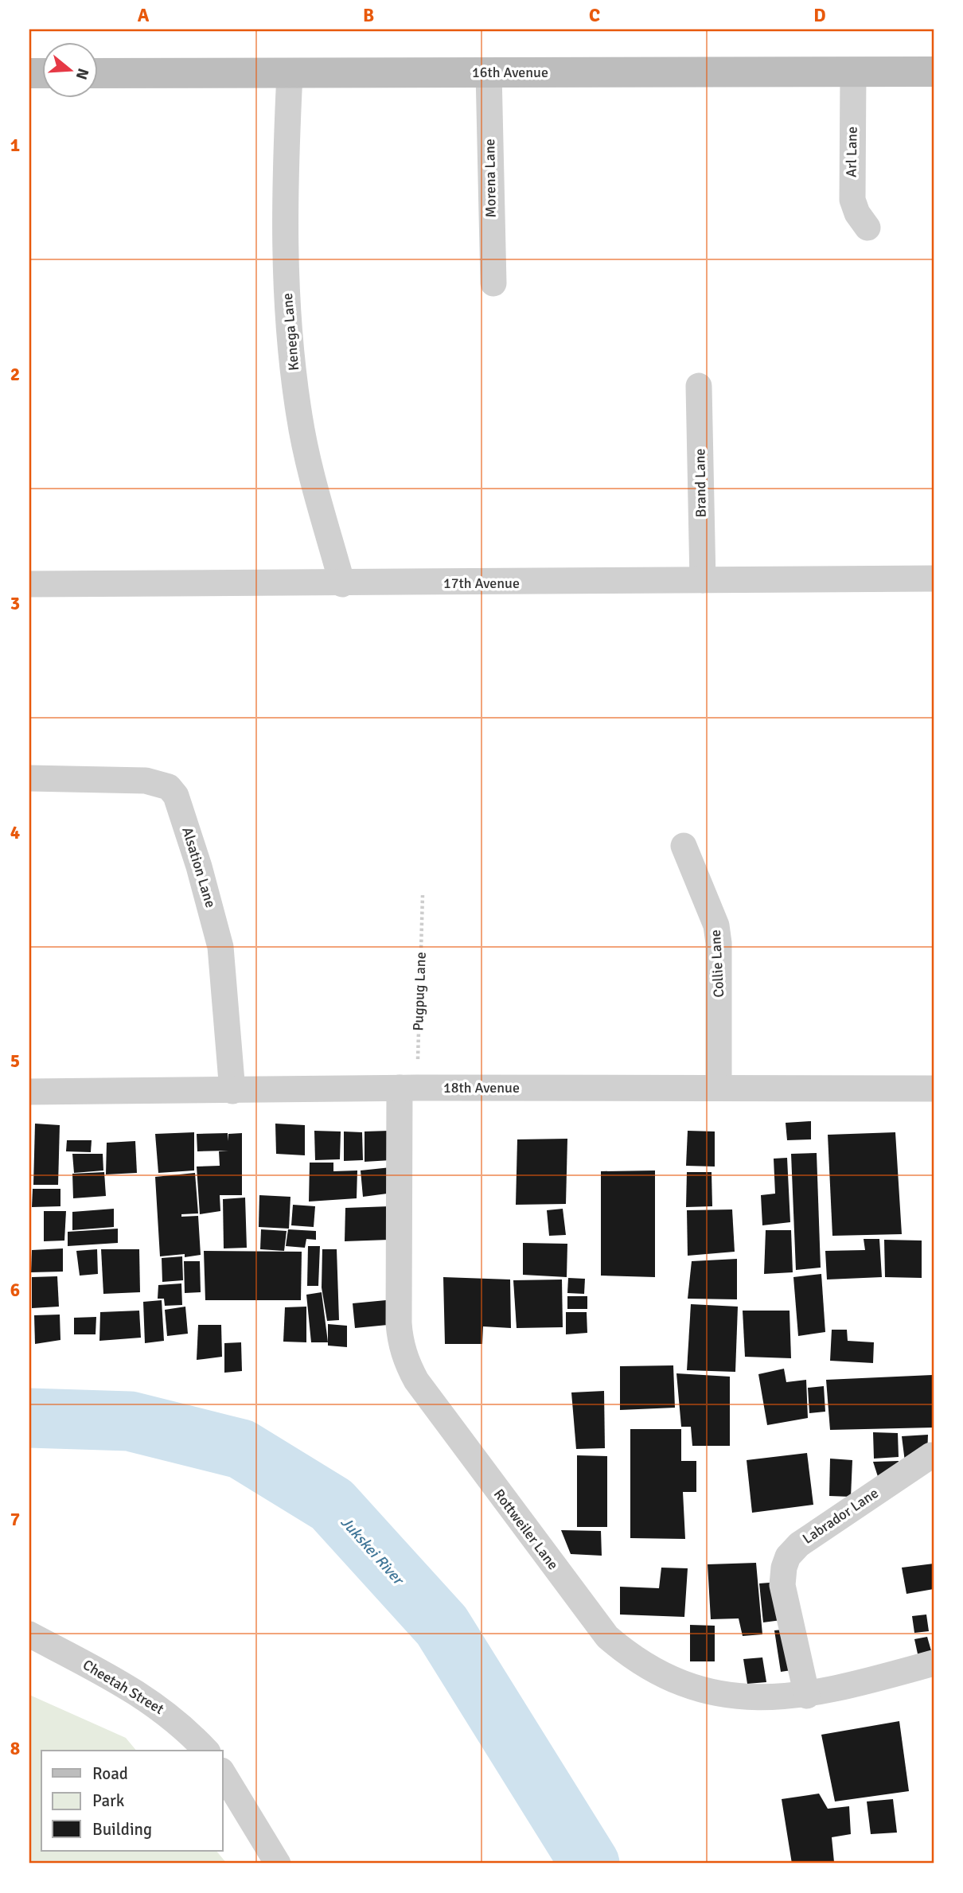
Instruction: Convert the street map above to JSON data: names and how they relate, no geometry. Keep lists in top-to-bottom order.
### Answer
{
  "streets": {
    "street": [
      "16th Avenue",
      "Arl Lane",
      "Morena Lane",
      "Kenega Lane",
      "Brand Lane",
      "17th Avenue",
      "Alsation Lane",
      "Collie Lane",
      "18th Avenue",
      "Labrador Lane",
      "Rottweiler Lane",
      "Cheetah Street"
    ],
    "path": ["Pugpug Lane"]
  },
  "crossings": [
    ["16th Avenue", "Arl Lane"],
    ["16th Avenue", "Morena Lane"],
    ["16th Avenue", "Kenega Lane"],
    ["Kenega Lane", "17th Avenue"],
    ["Brand Lane", "17th Avenue"],
    ["Alsation Lane", "18th Avenue"],
    ["Collie Lane", "18th Avenue"],
    ["Pugpug Lane", "18th Avenue"],
    ["Pugpug Lane", "Rottweiler Lane"],
    ["18th Avenue", "Rottweiler Lane"],
    ["Labrador Lane", "Rottweiler Lane"]
  ],
  "water": ["Jukskei River"],
  "legend": ["Road", "Park", "Building"],
  "north": "right",
  "grid": {
    "columns": [
      "A",
      "B",
      "C",
      "D"
    ],
    "rows": [
      "1",
      "2",
      "3",
      "4",
      "5",
      "6",
      "7",
      "8"
    ]
  }
}
